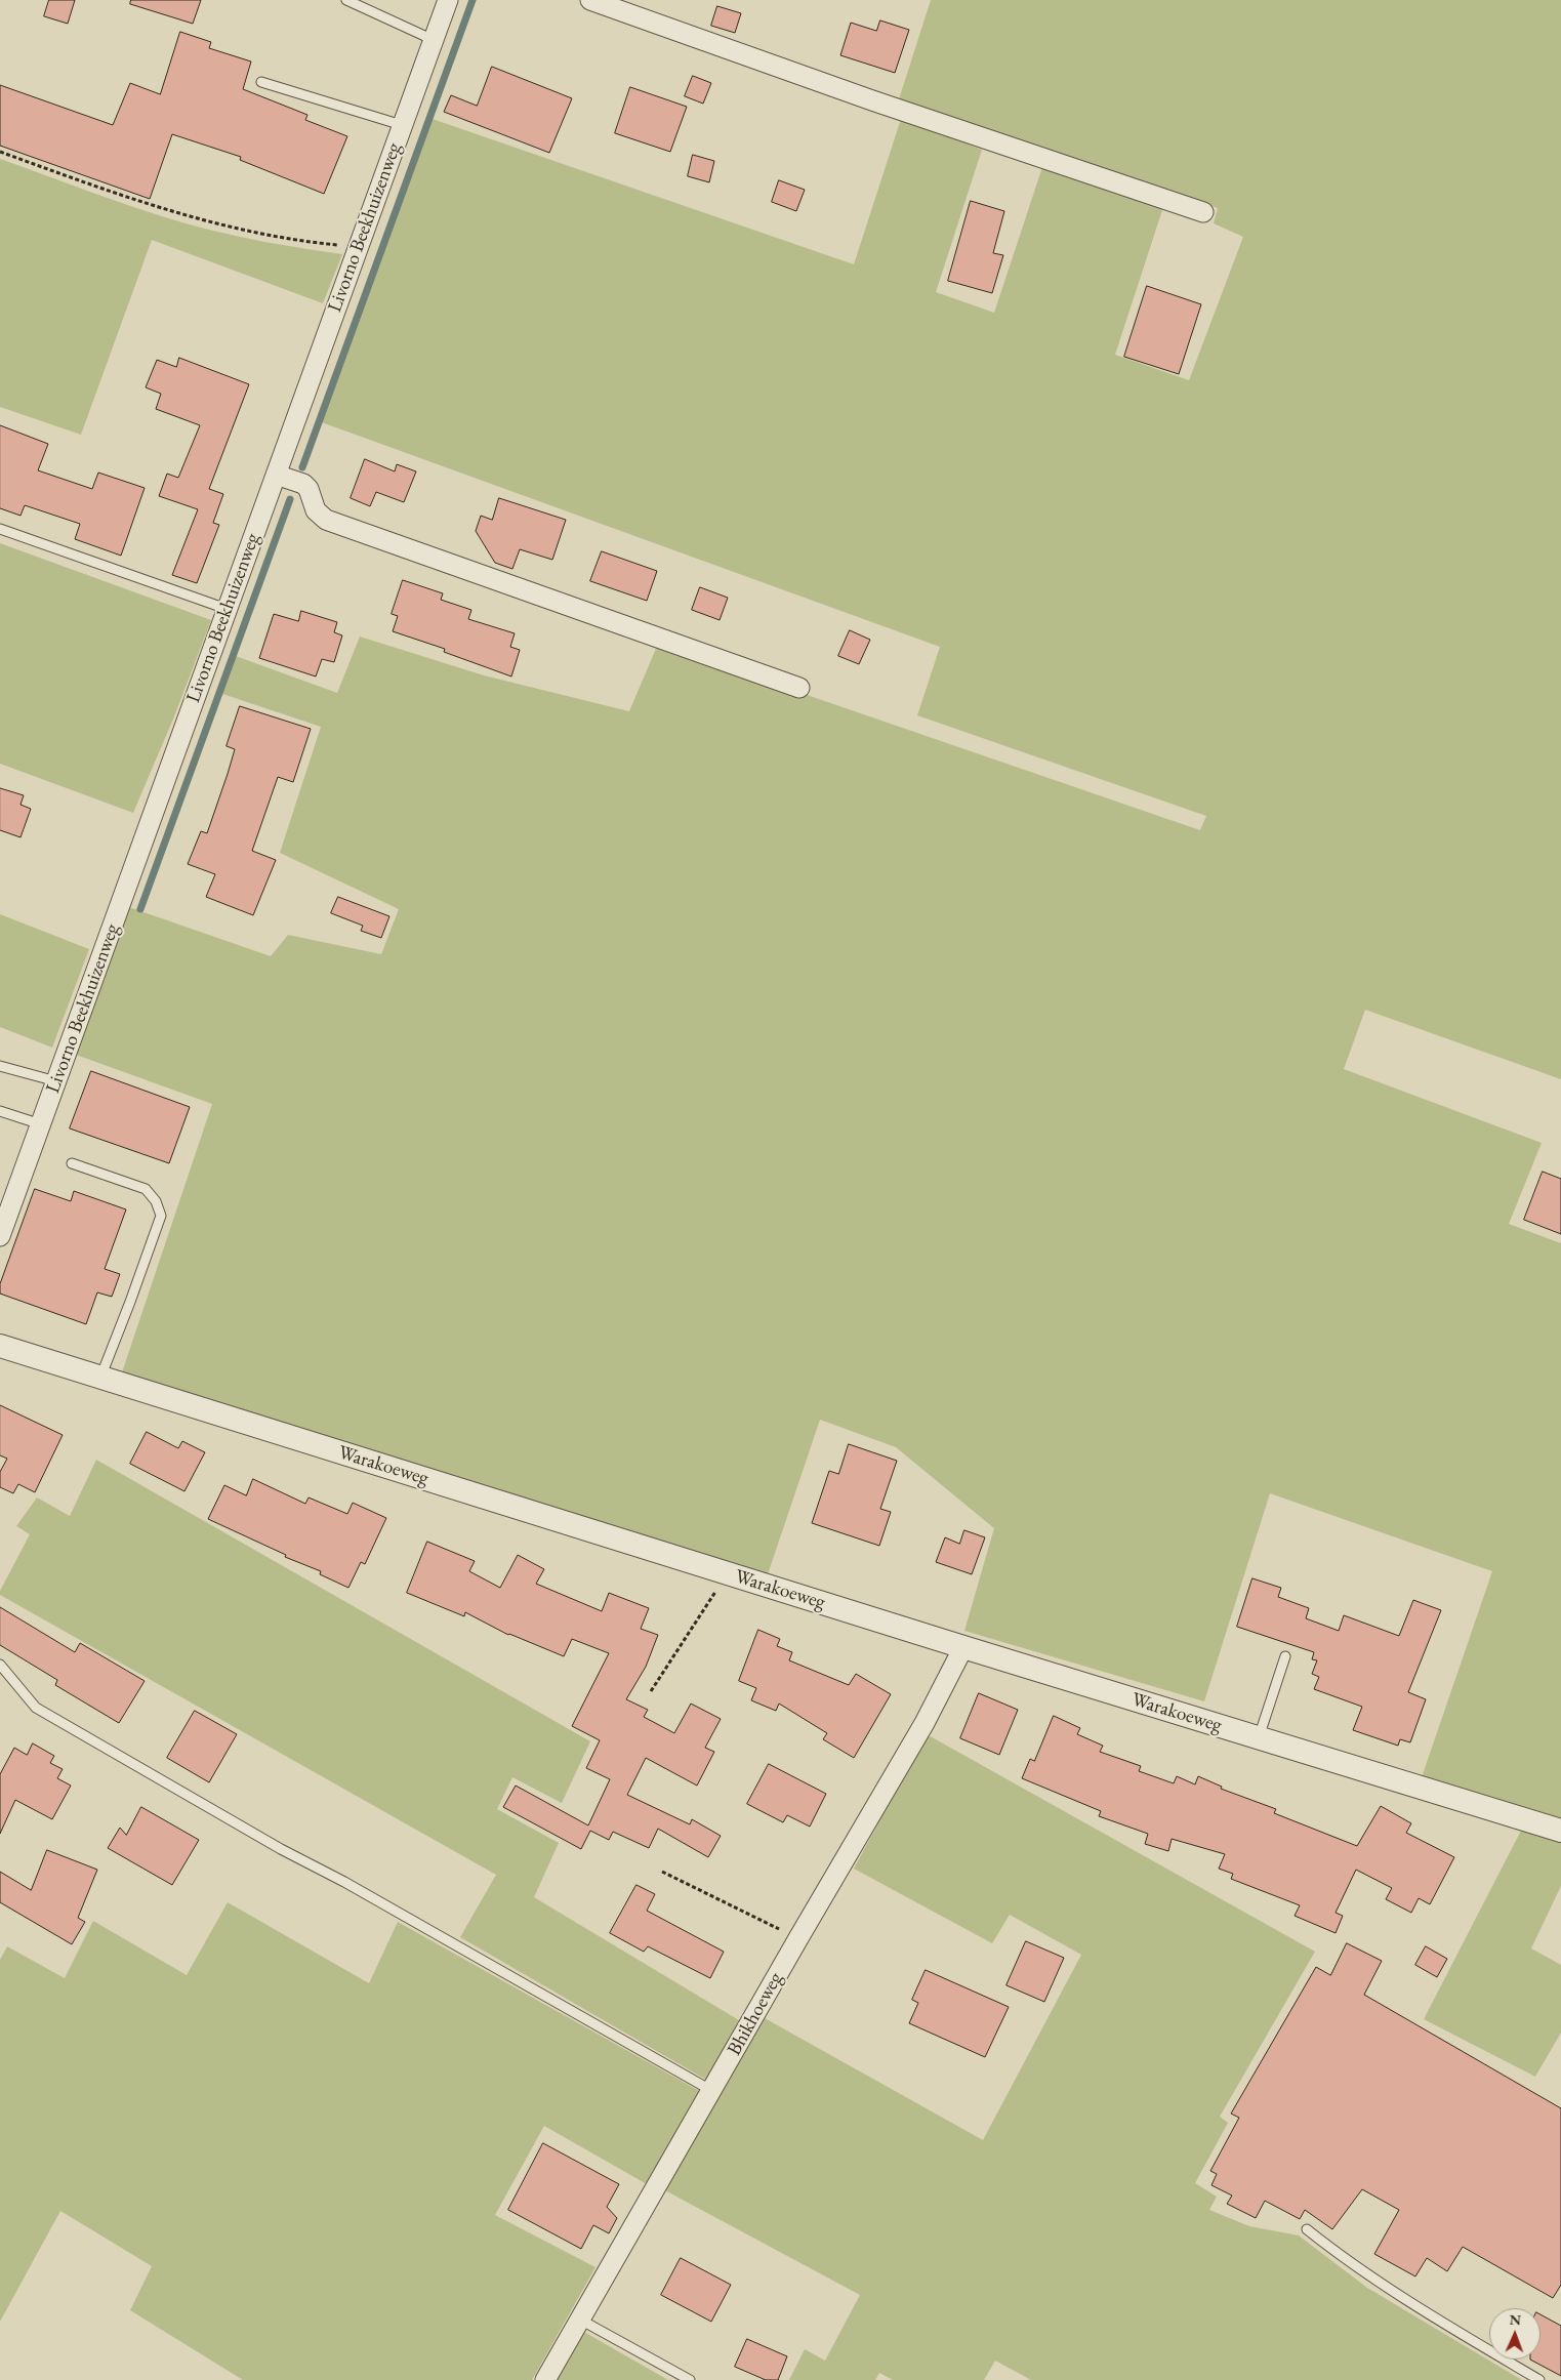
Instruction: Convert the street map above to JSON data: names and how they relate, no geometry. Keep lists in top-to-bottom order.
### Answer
{
  "streets": {
    "street": ["Livorno Beekhuizenweg", "Warakoeweg", "Bhikhoeweg"]
  },
  "crossings": [
    ["Warakoeweg", "Bhikhoeweg"]
  ],
  "north": "top"
}
